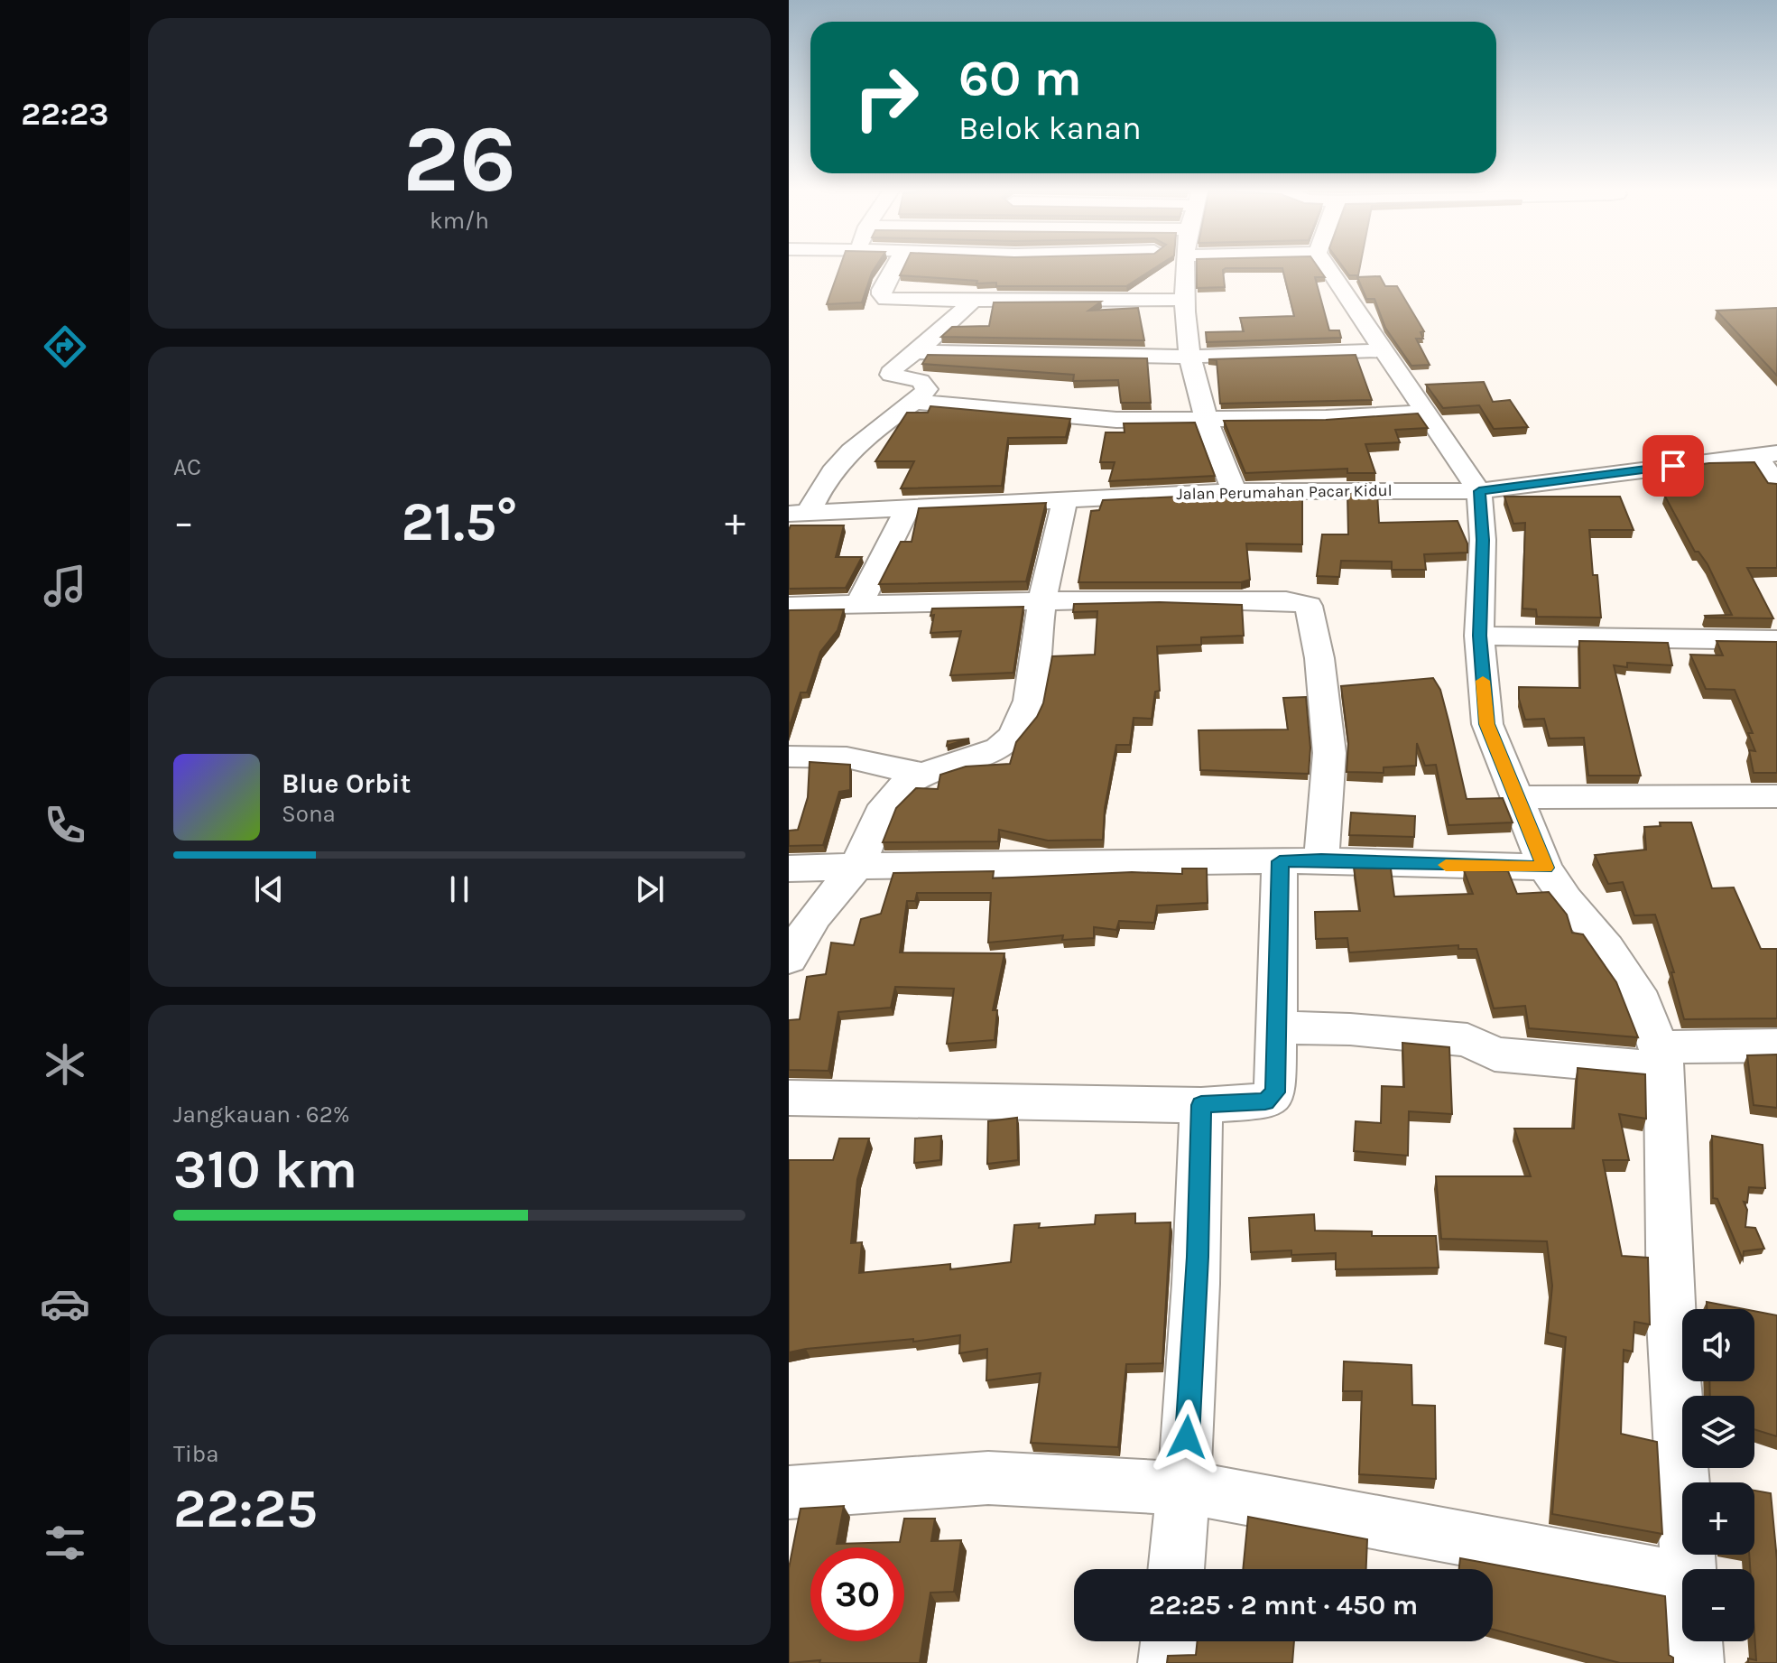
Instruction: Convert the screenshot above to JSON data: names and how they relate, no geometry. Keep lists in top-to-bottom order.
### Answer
{
  "streets": {
    "street": ["Jalan Perumahan Pacar Kidul"]
  },
  "page": {
    "tabs": "22:23",
    "tile": [
      ["26", "km/h"],
      "AC",
      ["Jangkauan · 62%", "310 km"],
      ["Tiba", "22:25"]
    ],
    "turn": ["60 m", "Belok kanan"],
    "heat": ["−", "21.5°", "+"],
    "song": ["Blue Orbit", "Sona"],
    "map_buttons": ["+", "−"],
    "limit": "30",
    "trip": "22:25 · 2 mnt · 450 m"
  }
}
